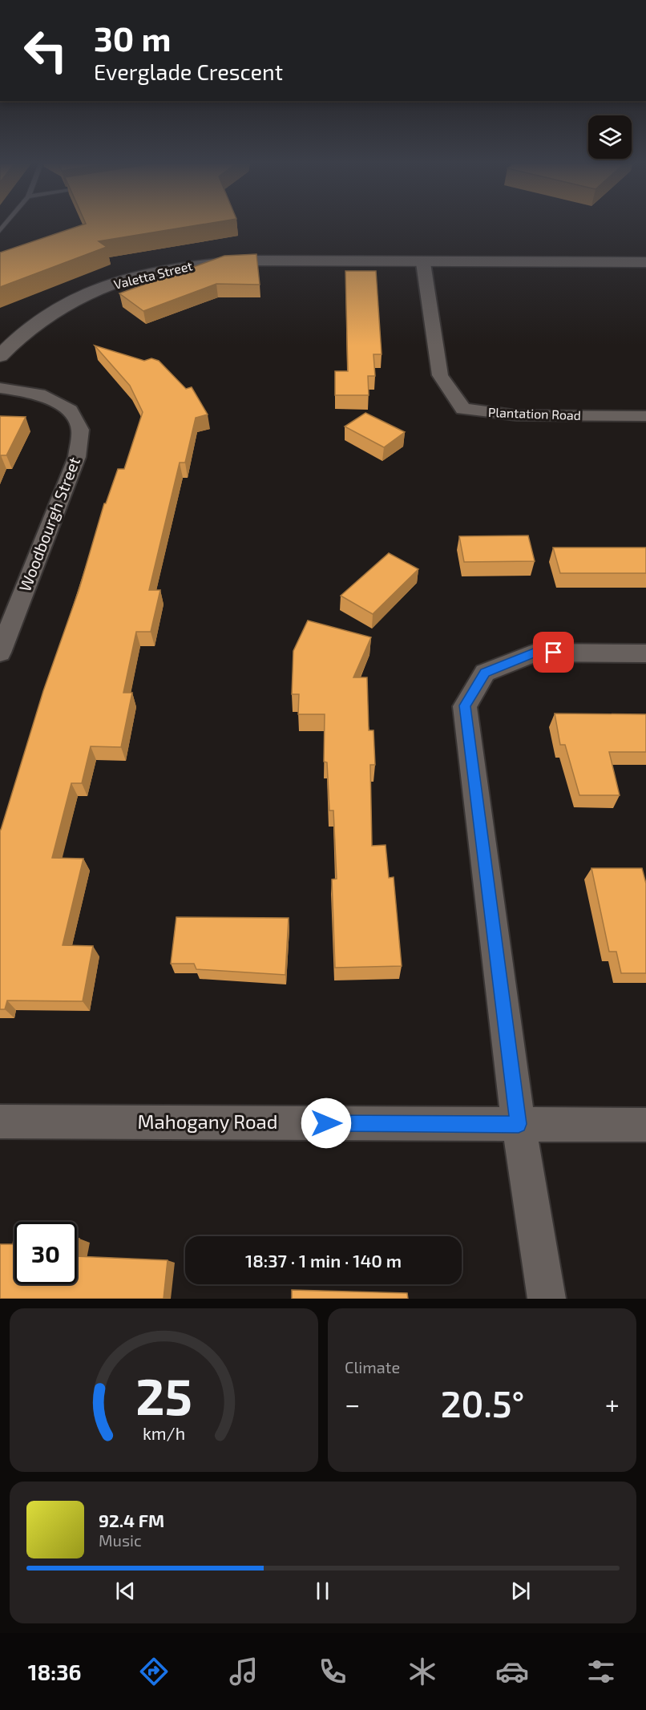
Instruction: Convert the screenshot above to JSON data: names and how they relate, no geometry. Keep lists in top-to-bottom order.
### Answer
{
  "streets": {
    "street": [
      "Valetta Street",
      "Plantation Road",
      "Woodbourgh Street",
      "Mahogany Road"
    ]
  },
  "crossings": [
    ["Valetta Street", "Plantation Road"]
  ],
  "page": {
    "turn": ["30 m", "Everglade Crescent"],
    "limit": "30",
    "trip": "18:37 · 1 min · 140 m",
    "tile": "Climate",
    "heat": ["−", "20.5°", "+"],
    "song": ["92.4 FM", "Music"],
    "tabs": "18:36",
    "gauge": ["25", "km/h"]
  }
}
